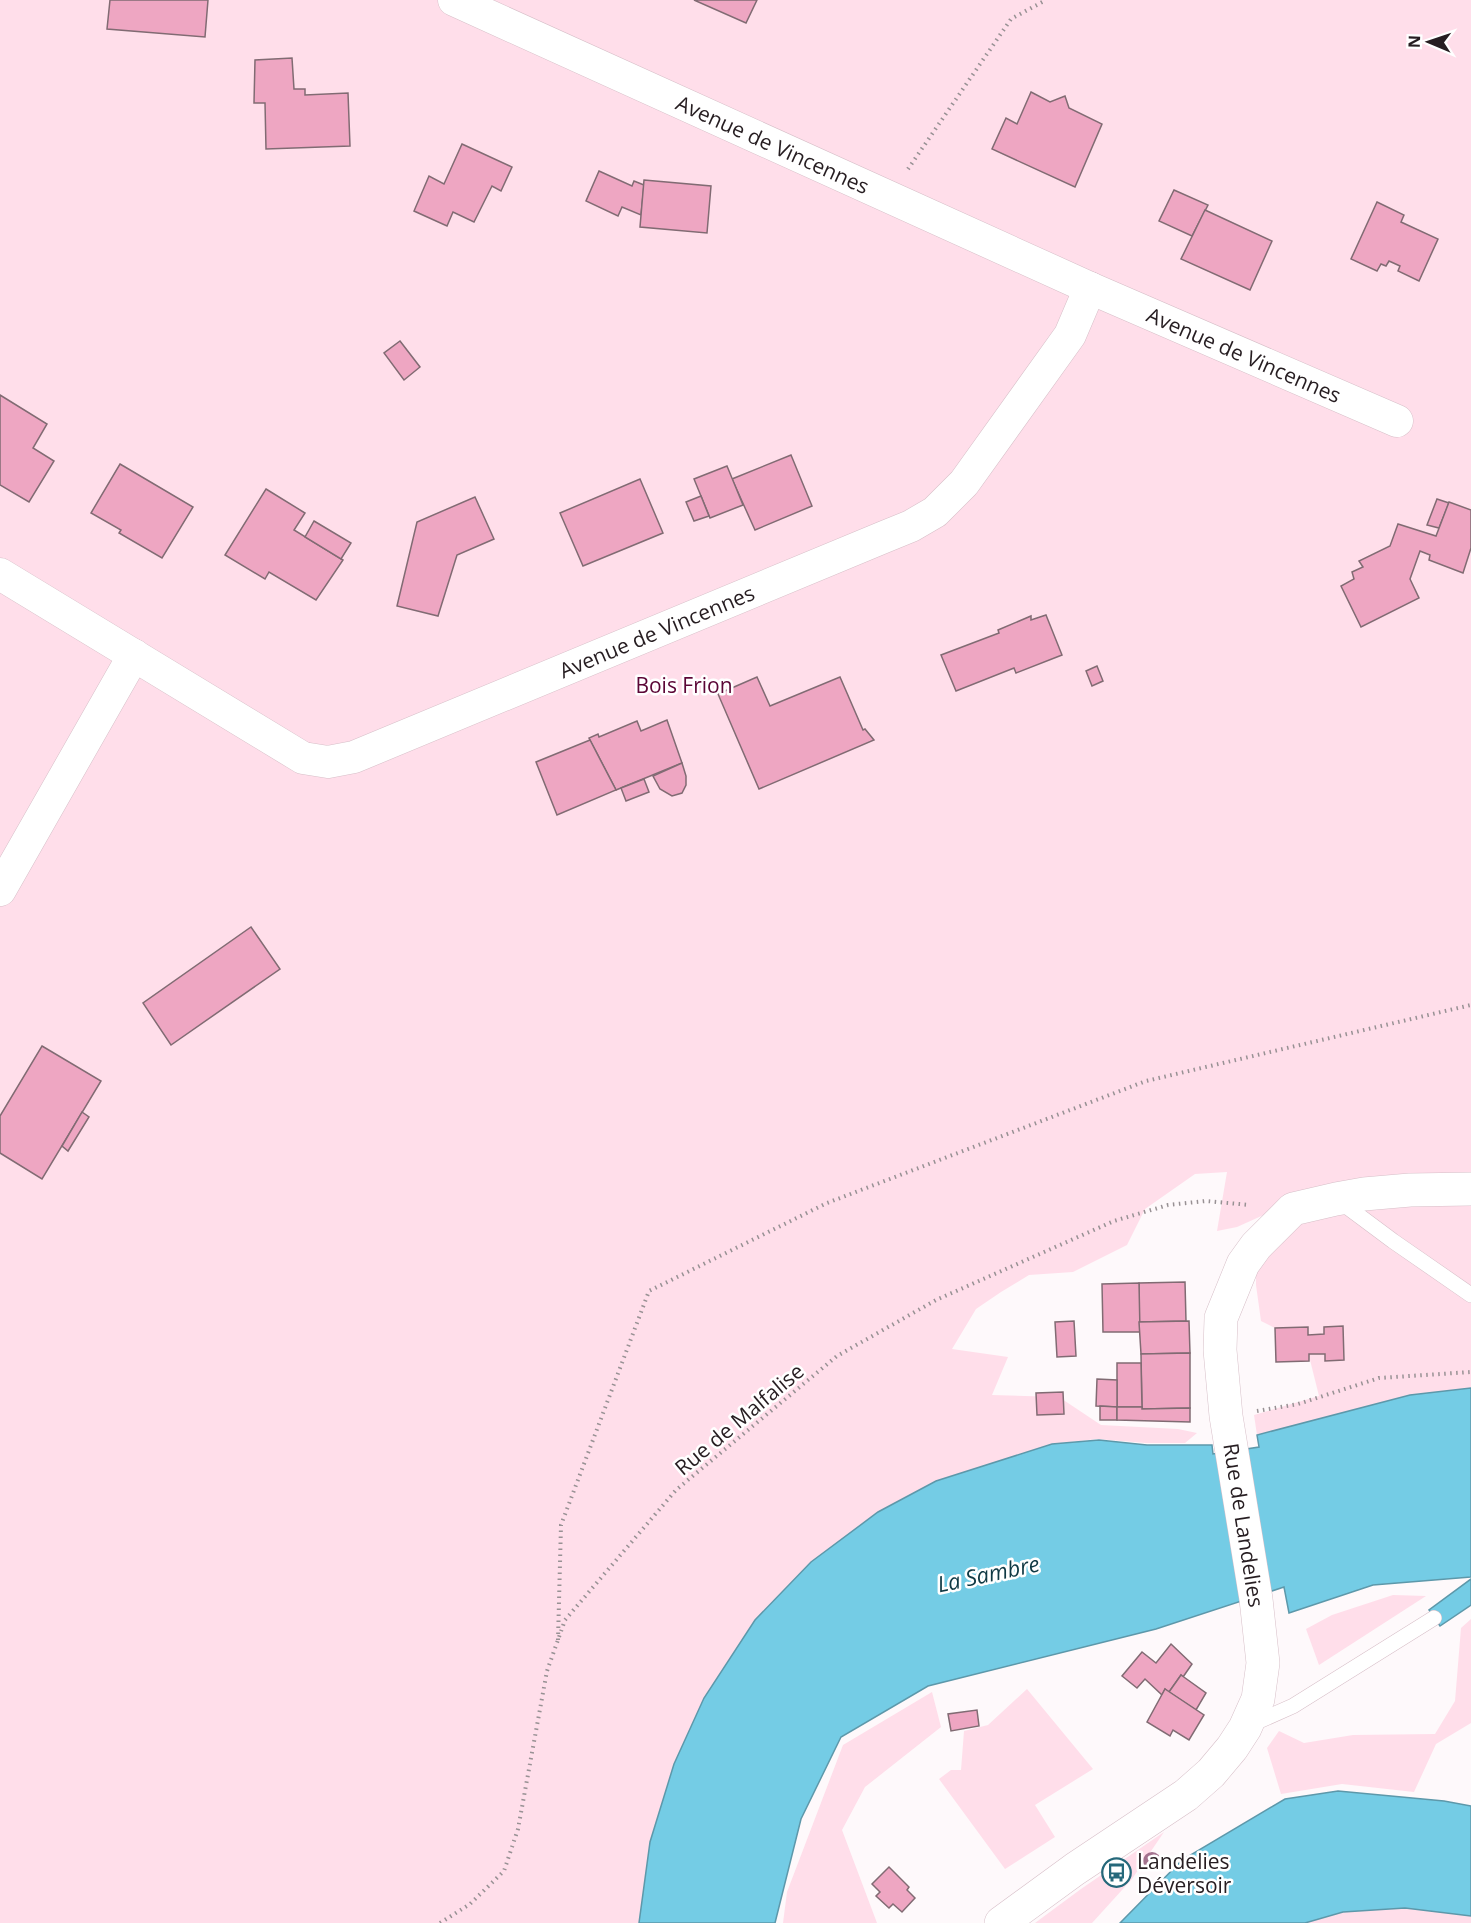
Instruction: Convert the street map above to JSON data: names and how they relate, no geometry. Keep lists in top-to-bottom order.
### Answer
{
  "streets": {
    "main road": ["Rue de Landelies"],
    "street": ["Avenue de Vincennes"],
    "path": ["Rue de Malfalise"]
  },
  "crossings": [
    ["Rue de Malfalise", "Rue de Landelies"]
  ],
  "water": ["La Sambre"],
  "parks": ["Bois Frion"],
  "places": {
    "bus stop": ["Landelies Déversoir"]
  },
  "north": "left"
}
